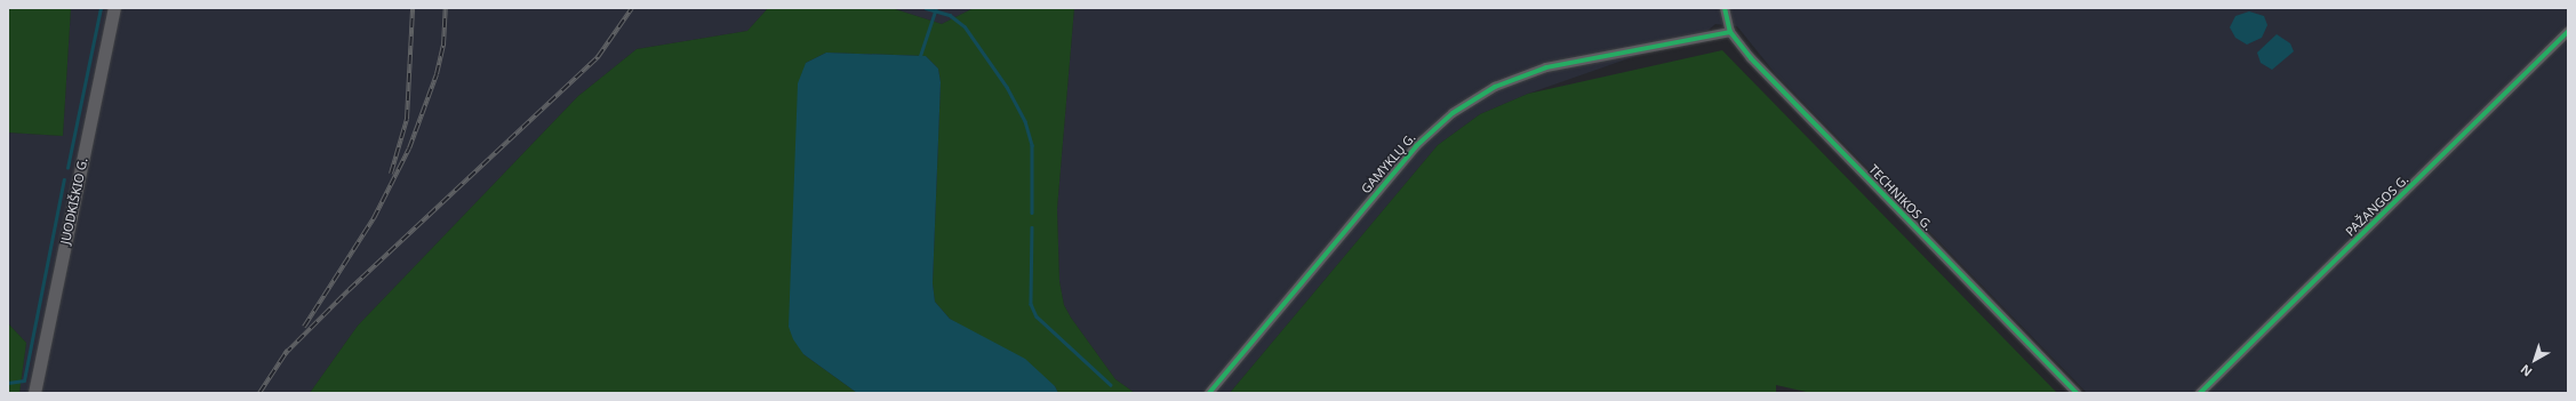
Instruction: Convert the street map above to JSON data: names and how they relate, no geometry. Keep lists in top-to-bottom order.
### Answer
{
  "streets": {
    "street": [
      "GAMYKLŲ G.",
      "TECHNIKOS G.",
      "JUODKIŠKIO G.",
      "PAŽANGOS G."
    ]
  },
  "crossings": [
    ["GAMYKLŲ G.", "TECHNIKOS G."]
  ],
  "north": "bottom left"
}
